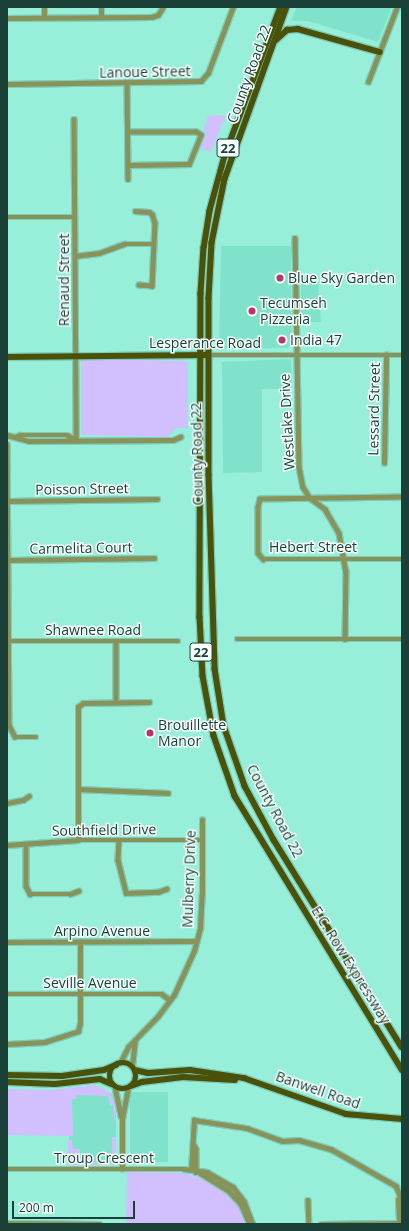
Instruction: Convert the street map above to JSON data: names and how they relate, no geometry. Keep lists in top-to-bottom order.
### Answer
{
  "streets": {
    "main road": [
      "County Road 22",
      "22",
      "Lesperance Road",
      "E.C. Row Expressway",
      "Banwell Road"
    ],
    "street": [
      "Lanoue Street",
      "Renaud Street",
      "Lessard Street",
      "Westlake Drive",
      "Poisson Street",
      "Hebert Street",
      "Carmelita Court",
      "Shawnee Road",
      "Southfield Drive",
      "Mulberry Drive",
      "Arpino Avenue",
      "Seville Avenue",
      "Troup Crescent"
    ]
  },
  "crossings": [
    ["County Road 22", "Lesperance Road"],
    ["County Road 22", "E.C. Row Expressway"],
    ["Renaud Street", "Lesperance Road"],
    ["Lesperance Road", "Lessard Street"],
    ["Lesperance Road", "Westlake Drive"],
    ["Westlake Drive", "Hebert Street"],
    ["Southfield Drive", "Mulberry Drive"],
    ["Mulberry Drive", "Arpino Avenue"],
    ["Mulberry Drive", "Seville Avenue"],
    ["Mulberry Drive", "Banwell Road"]
  ],
  "places": [
    "Blue Sky Garden",
    "Tecumseh Pizzeria",
    "India 47",
    "Brouillette Manor"
  ],
  "scale_bar": "200 m"
}
